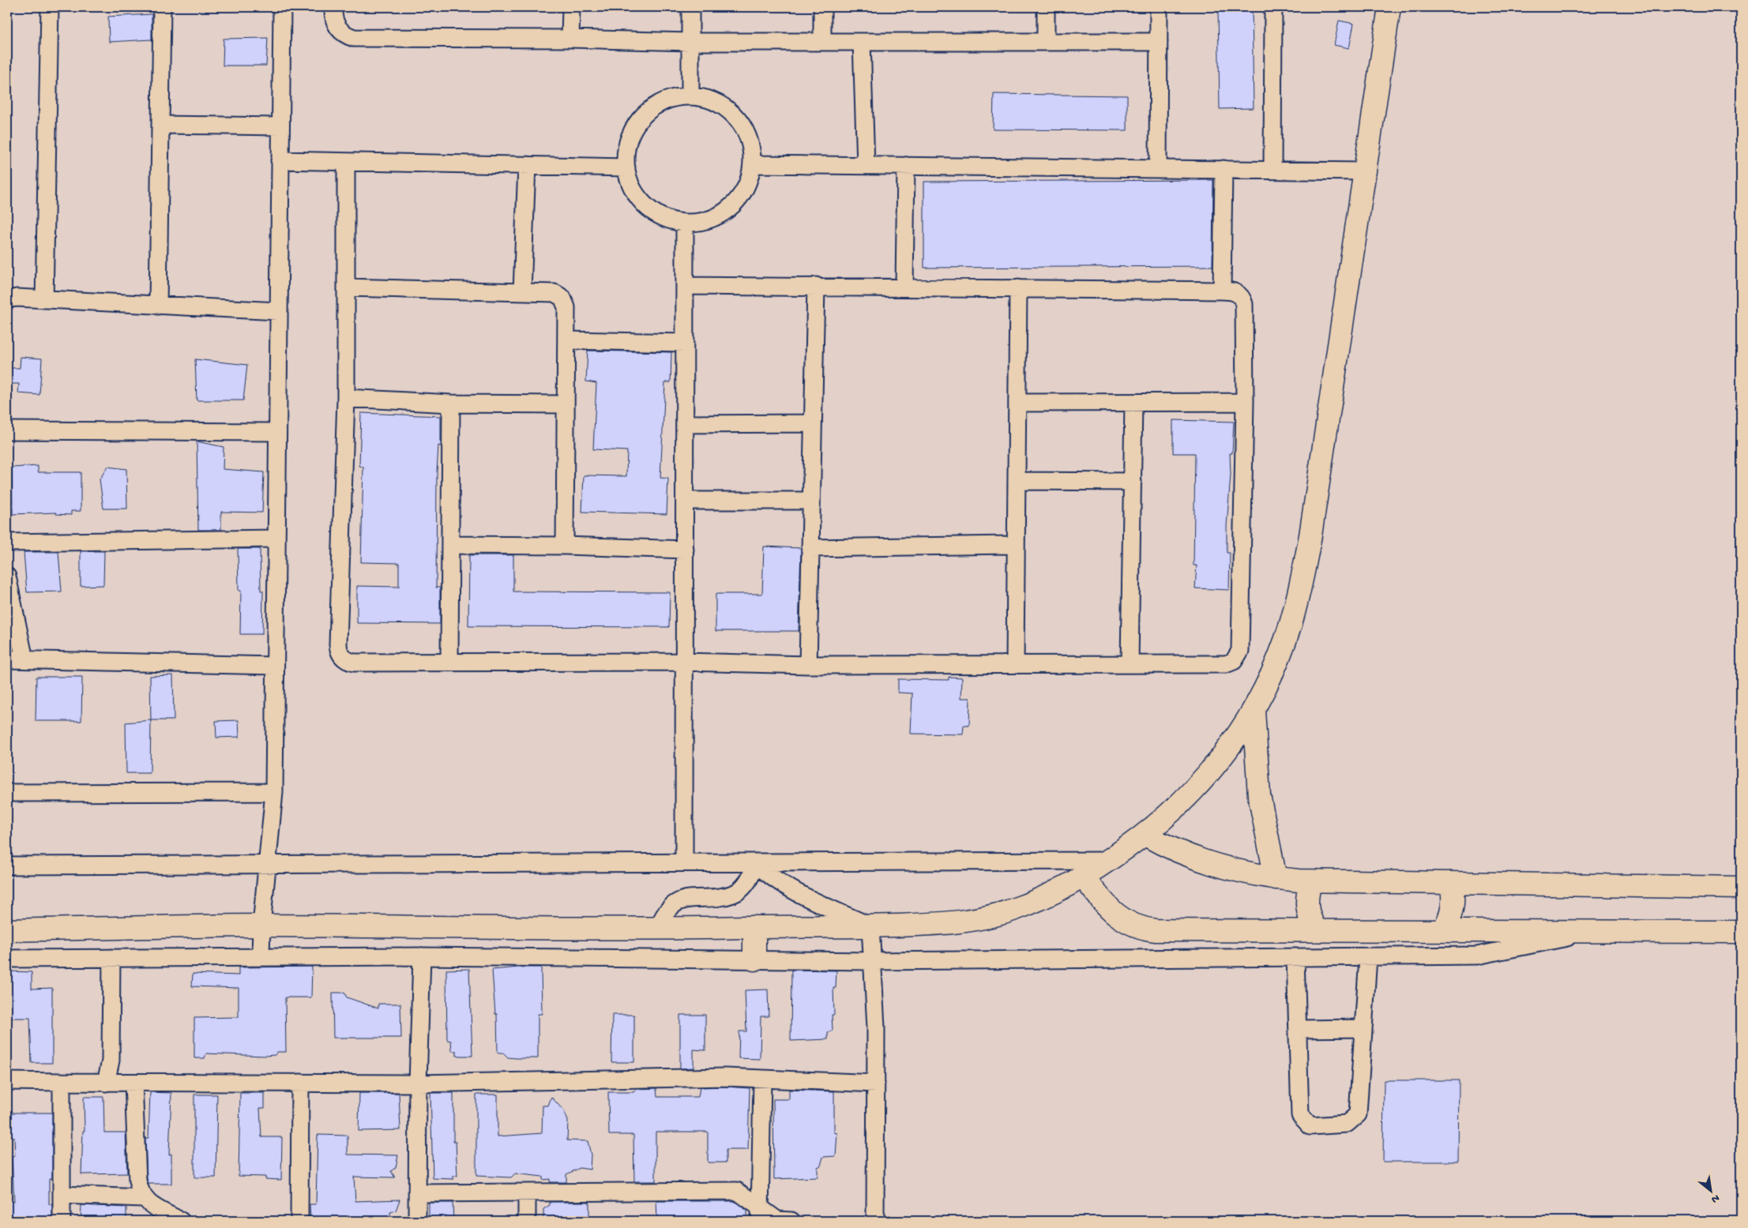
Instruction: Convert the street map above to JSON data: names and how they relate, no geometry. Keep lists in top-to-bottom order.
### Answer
{
  "north": "bottom right"
}
